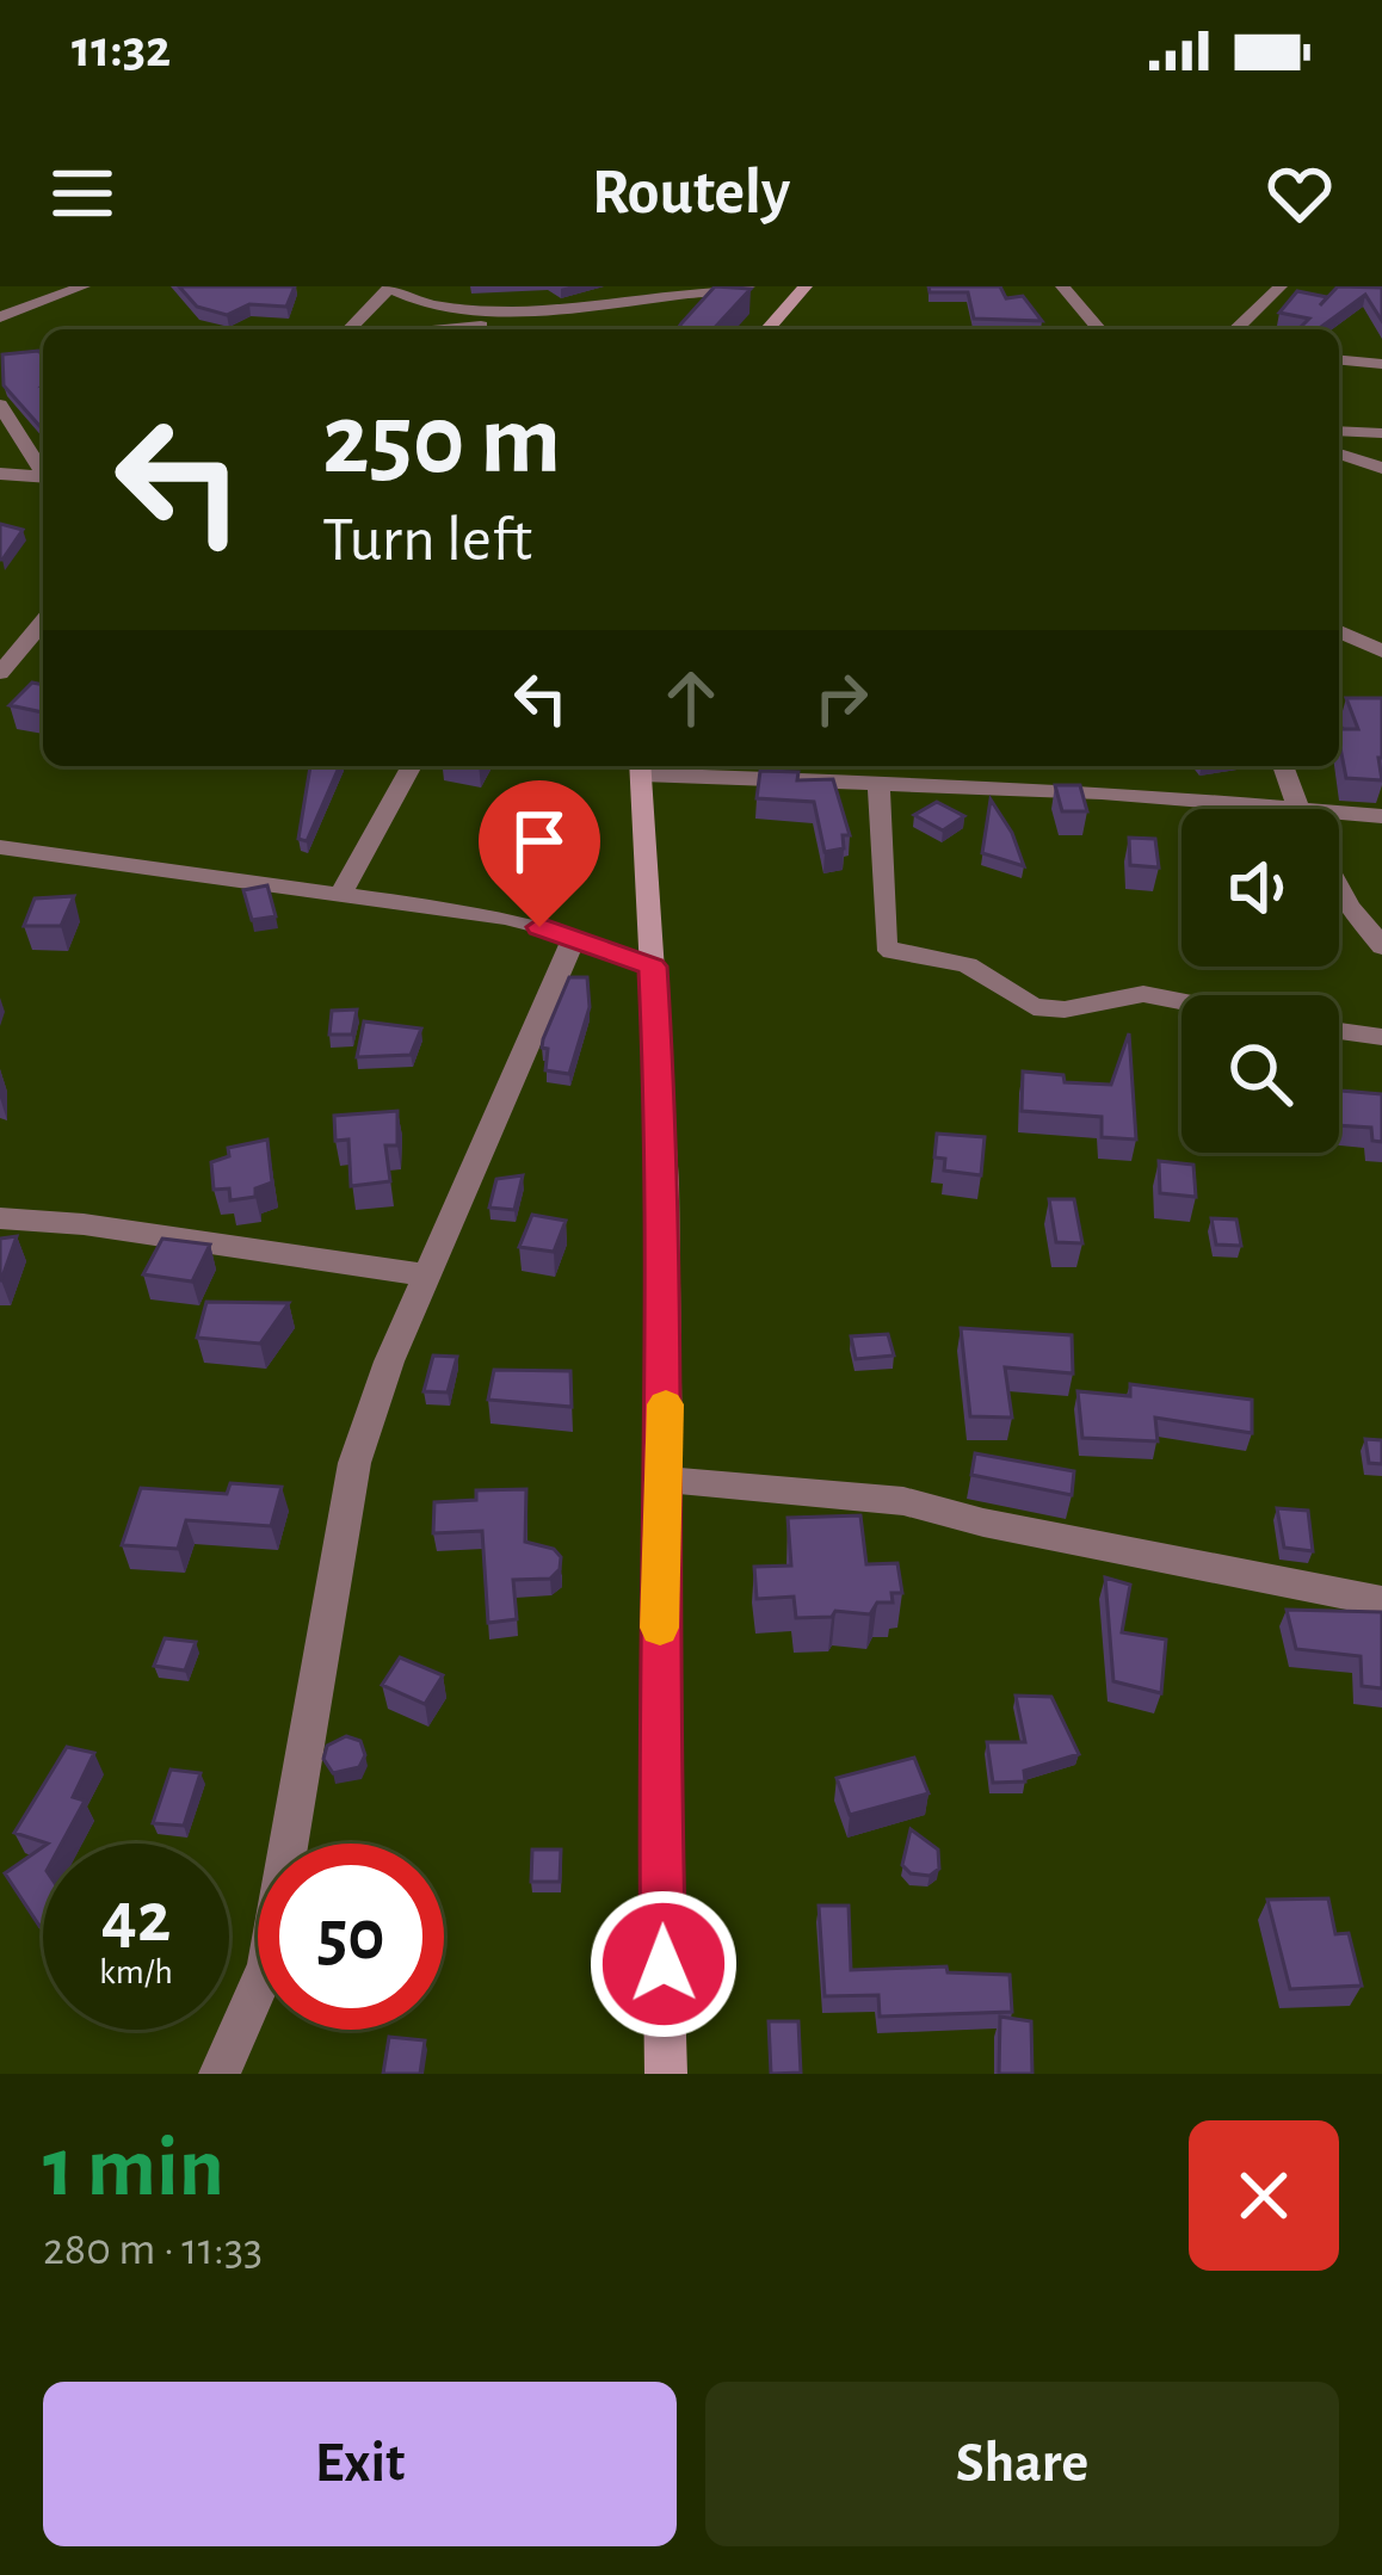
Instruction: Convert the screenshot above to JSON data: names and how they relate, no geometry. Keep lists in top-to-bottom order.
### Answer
{
  "page": {
    "status": "11:32",
    "header": "Routely",
    "turn": ["250 m", "Turn left"],
    "speed": "42 km/h",
    "limit": "50",
    "heading": ["1 min", "280 m · 11:33"],
    "buttons": ["Exit", "Share"]
  }
}
